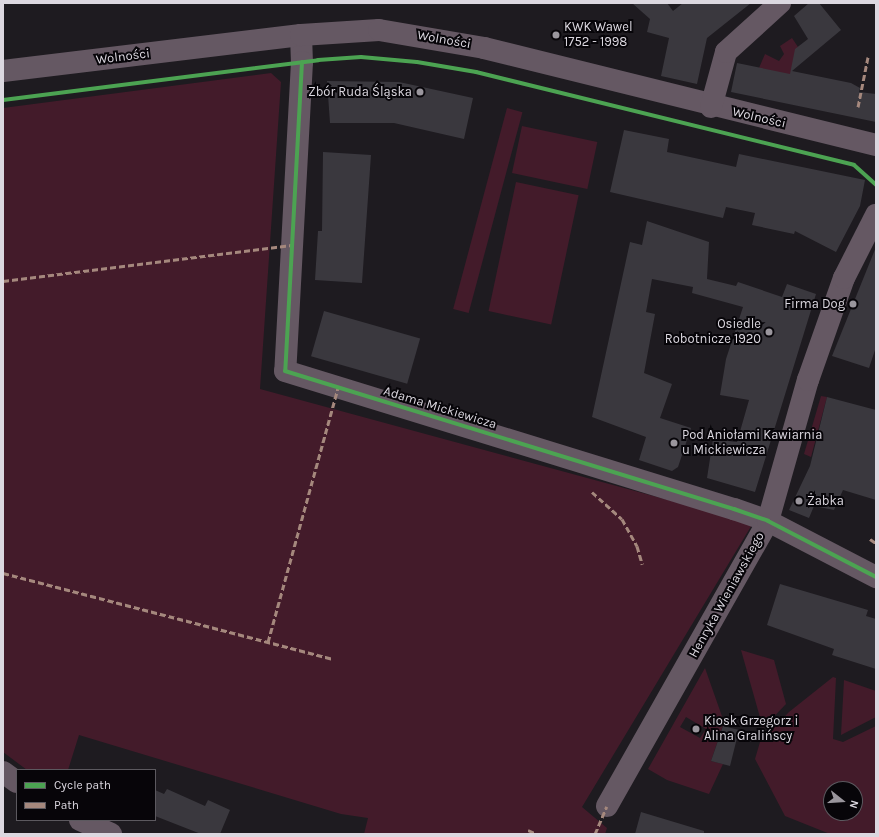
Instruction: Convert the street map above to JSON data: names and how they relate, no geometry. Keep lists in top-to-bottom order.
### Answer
{
  "streets": {
    "street": ["Wolności", "Adama Mickiewicza", "Henryka Wieniawskiego"]
  },
  "crossings": [
    ["Wolności", "Adama Mickiewicza"],
    ["Adama Mickiewicza", "Henryka Wieniawskiego"]
  ],
  "places": [
    "KWK Wawel 1752 - 1998",
    "Zbór Ruda Śląska",
    "Firma Dog",
    "Osiedle Robotnicze 1920",
    "Pod Aniołami Kawiarnia u Mickiewicza",
    "Żabka",
    "Kiosk Grzegorz i Alina Gralińscy"
  ],
  "legend": ["Cycle path", "Path"],
  "north": "right"
}
